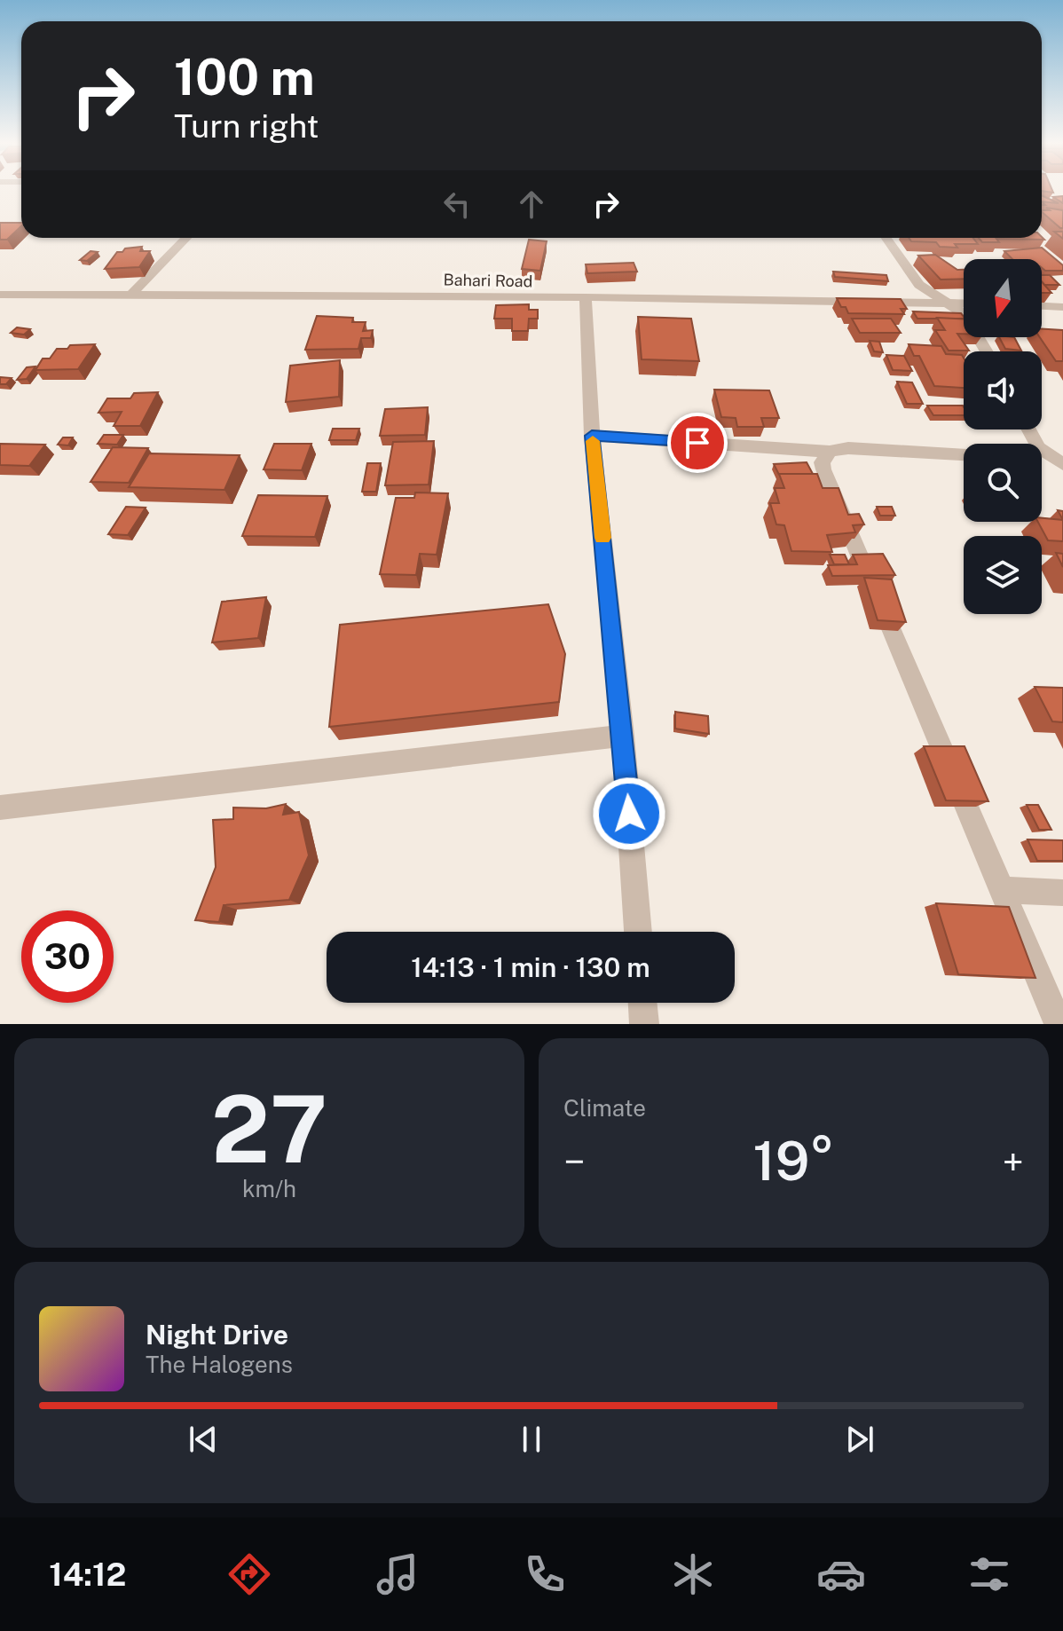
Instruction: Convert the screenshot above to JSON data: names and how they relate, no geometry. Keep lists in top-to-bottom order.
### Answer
{
  "streets": {
    "street": ["Bahari Road"]
  },
  "north": "bottom",
  "page": {
    "turn": ["100 m", "Turn right"],
    "limit": "30",
    "trip": "14:13 · 1 min · 130 m",
    "tile": [
      ["27", "km/h"],
      "Climate"
    ],
    "heat": ["−", "19°", "+"],
    "song": ["Night Drive", "The Halogens"],
    "tabs": "14:12"
  }
}
